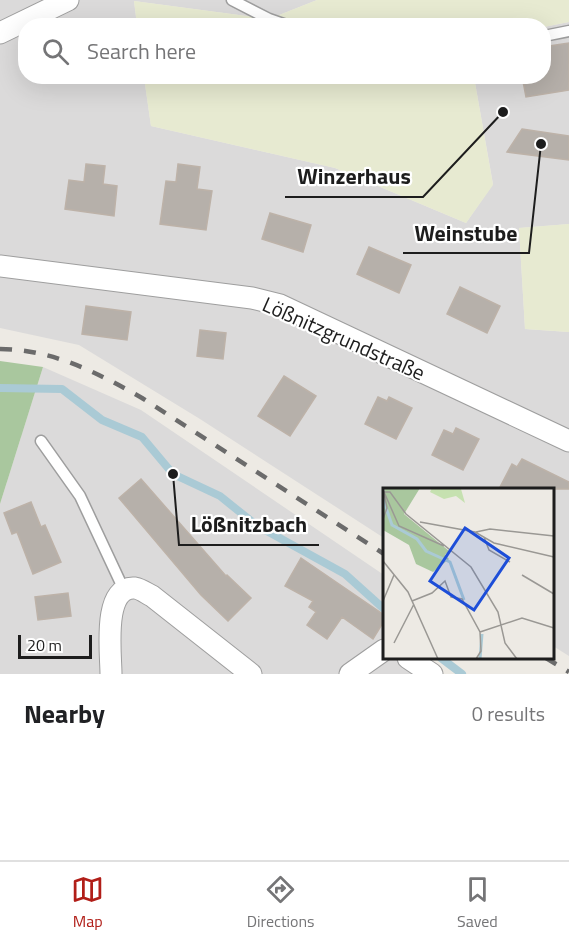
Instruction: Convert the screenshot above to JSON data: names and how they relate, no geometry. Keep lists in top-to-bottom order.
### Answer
{
  "streets": {
    "street": ["Lößnitzgrundstraße"]
  },
  "places": ["Winzerhaus", "Weinstube", "Lößnitzbach"],
  "scale_bar": "20 m",
  "page": {
    "search": "Search here",
    "scale": "20 m",
    "heading": ["Nearby", "0 results"],
    "nav": ["Map", "Directions", "Saved"]
  }
}
